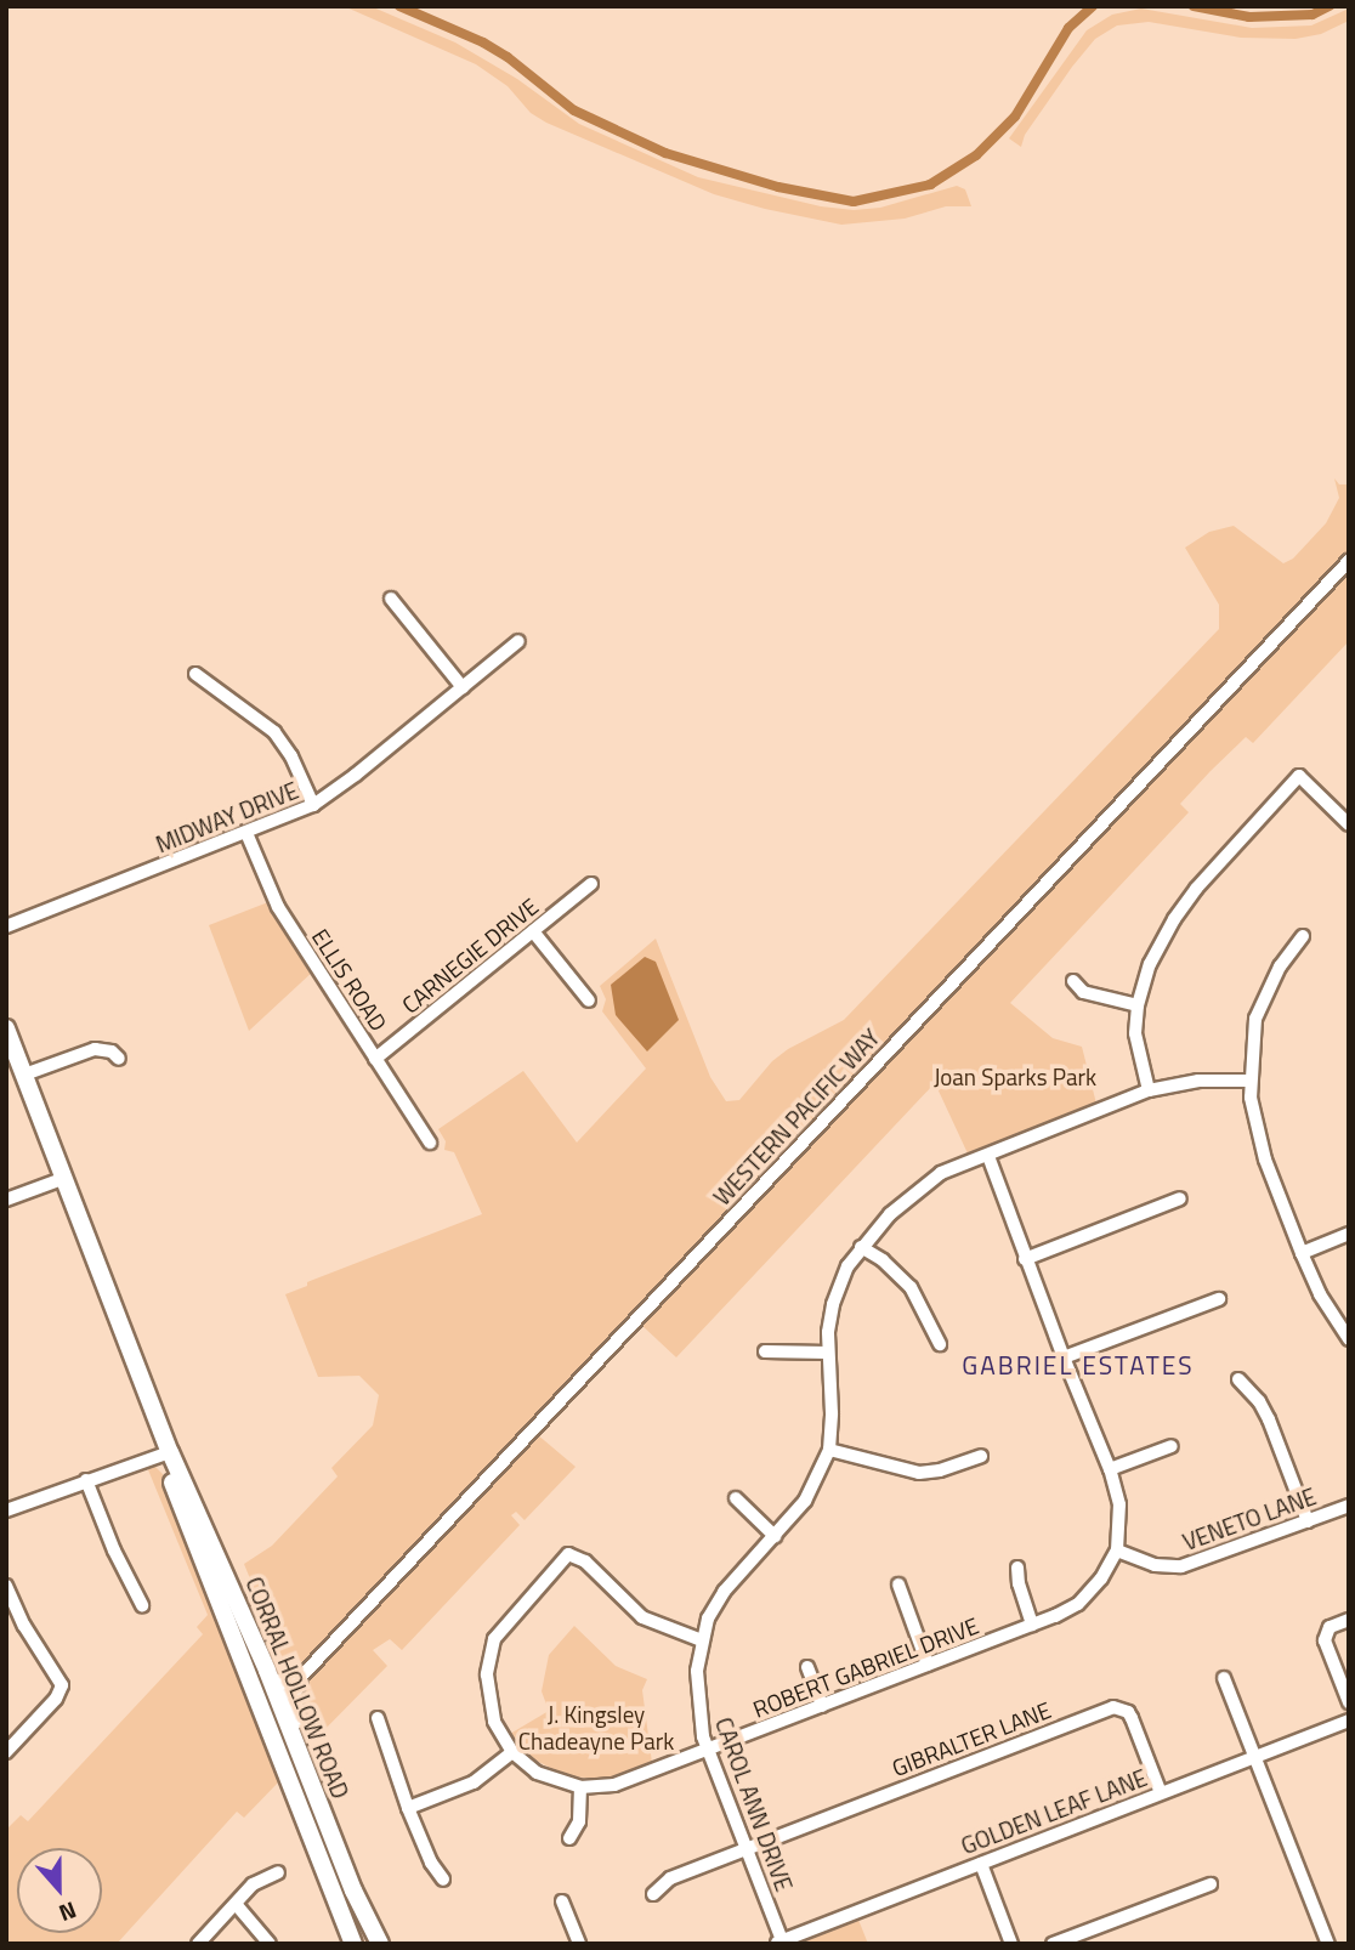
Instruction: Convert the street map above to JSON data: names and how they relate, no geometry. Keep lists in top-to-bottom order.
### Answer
{
  "streets": {
    "main road": ["CORRAL HOLLOW ROAD"],
    "street": [
      "MIDWAY DRIVE",
      "CARNEGIE DRIVE",
      "ELLIS ROAD",
      "WESTERN PACIFIC WAY",
      "VENETO LANE",
      "ROBERT GABRIEL DRIVE",
      "GIBRALTER LANE",
      "CAROL ANN DRIVE",
      "GOLDEN LEAF LANE"
    ]
  },
  "crossings": [
    ["MIDWAY DRIVE", "ELLIS ROAD"],
    ["CARNEGIE DRIVE", "ELLIS ROAD"],
    ["VENETO LANE", "ROBERT GABRIEL DRIVE"],
    ["ROBERT GABRIEL DRIVE", "CAROL ANN DRIVE"],
    ["GIBRALTER LANE", "CAROL ANN DRIVE"],
    ["GIBRALTER LANE", "GOLDEN LEAF LANE"],
    ["CAROL ANN DRIVE", "GOLDEN LEAF LANE"]
  ],
  "districts": ["GABRIEL ESTATES"],
  "parks": ["Joan Sparks Park", "J. Kingsley Chadeayne Park"],
  "north": "bottom"
}
